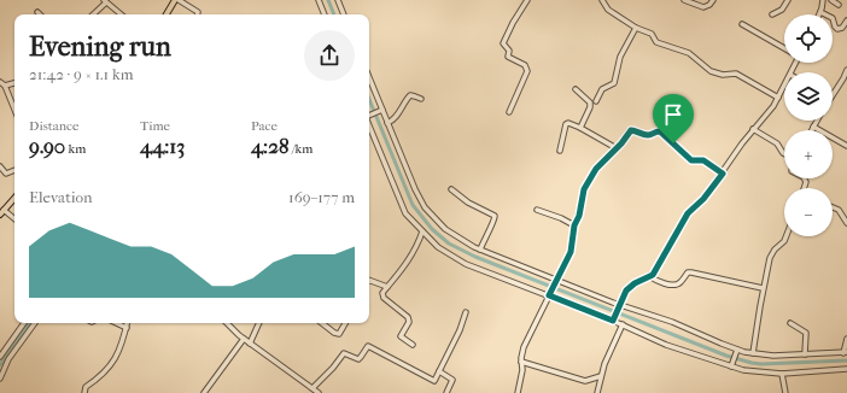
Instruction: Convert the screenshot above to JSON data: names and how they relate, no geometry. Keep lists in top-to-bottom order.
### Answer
{
  "page": {
    "map_buttons": ["+", "−"],
    "heading": ["Evening run", "21:42 · 9 × 1.1 km"],
    "stats": [
      ["Distance", "9.90 km"],
      ["Time", "44:13"],
      ["Pace", "4:28 /km"]
    ],
    "chart": ["Elevation", "169–177 m"]
  }
}
